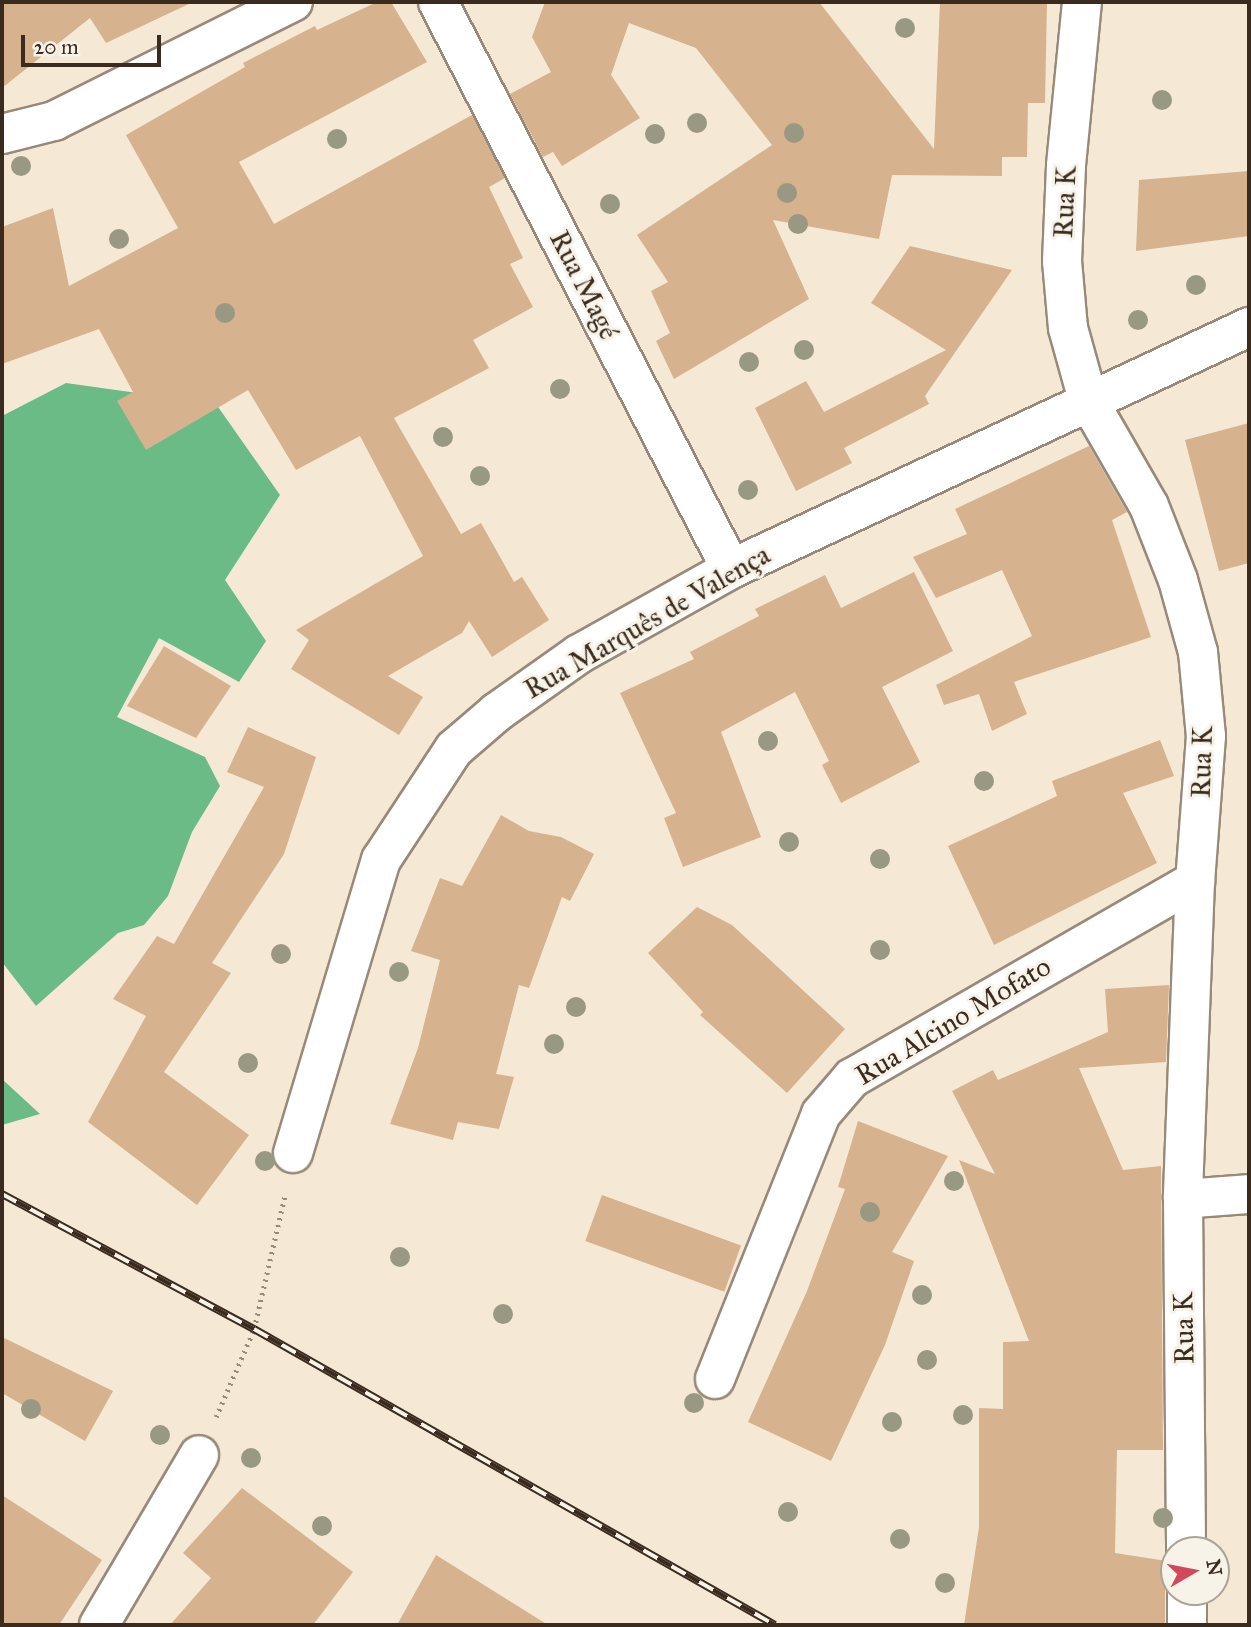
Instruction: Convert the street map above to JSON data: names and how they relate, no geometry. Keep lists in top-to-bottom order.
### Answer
{
  "streets": {
    "street": [
      "Rua K",
      "Rua Magé",
      "Rua Marquês de Valença",
      "Rua Alcino Mofato"
    ]
  },
  "crossings": [
    ["Rua K", "Rua Marquês de Valença"],
    ["Rua K", "Rua Alcino Mofato"],
    ["Rua Magé", "Rua Marquês de Valença"]
  ],
  "scale_bar": "20 m",
  "north": "right"
}
